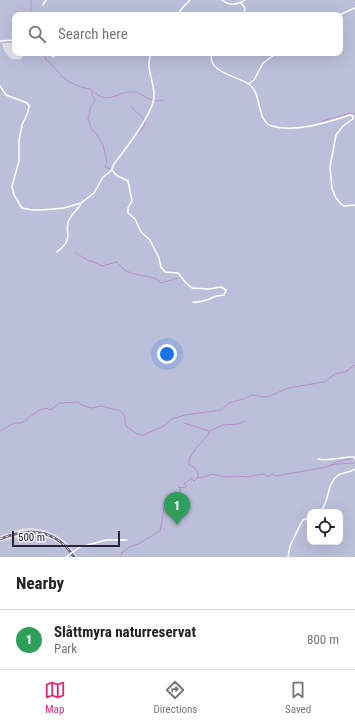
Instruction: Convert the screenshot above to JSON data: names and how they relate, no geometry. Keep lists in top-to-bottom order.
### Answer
{
  "scale_bar": "500 m",
  "page": {
    "search": "Search here",
    "pins": "1",
    "scale": "500 m",
    "heading": "Nearby",
    "list": [
      {
        "mark": "1",
        "name": "Slåttmyra naturreservat",
        "note": "Park",
        "value": "800 m"
      }
    ],
    "nav": ["Map", "Directions", "Saved"]
  }
}
